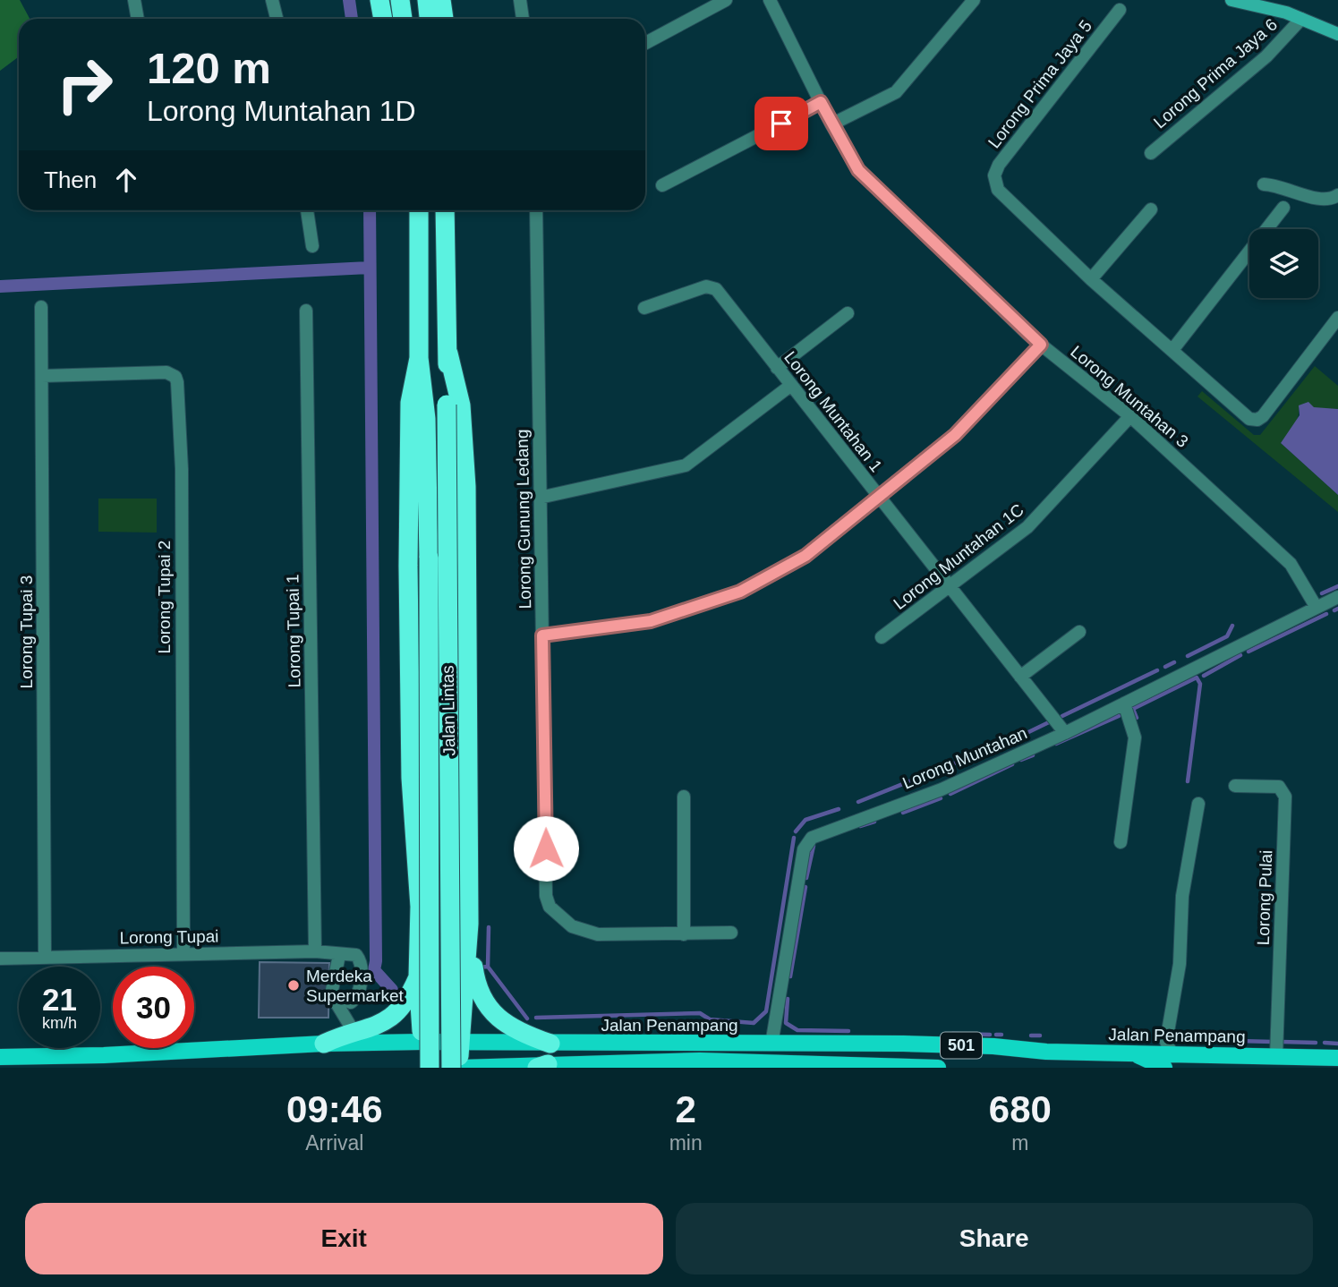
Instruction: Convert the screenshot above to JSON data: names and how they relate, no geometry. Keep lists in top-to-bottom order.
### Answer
{
  "streets": {
    "highway": ["Jalan Lintas"],
    "main road": ["Jalan Penampang", "501"],
    "street": [
      "Lorong Prima Jaya 6",
      "Lorong Prima Jaya 5",
      "Lorong Muntahan 3",
      "Lorong Muntahan 1",
      "Lorong Gunung Ledang",
      "Lorong Muntahan 1C",
      "Lorong Tupai 2",
      "Lorong Tupai 1",
      "Lorong Tupai 3",
      "Lorong Muntahan",
      "Lorong Pulai",
      "Lorong Tupai"
    ]
  },
  "crossings": [
    ["Lorong Muntahan 3", "Lorong Muntahan 1C"],
    ["Lorong Muntahan 3", "Lorong Muntahan"],
    ["Lorong Muntahan 1", "Lorong Muntahan 1C"],
    ["Lorong Muntahan 1", "Lorong Muntahan"],
    ["Lorong Tupai 2", "Lorong Tupai 3"],
    ["Lorong Tupai 2", "Lorong Tupai"],
    ["Lorong Tupai 1", "Lorong Tupai"],
    ["Lorong Tupai 3", "Lorong Tupai"],
    ["Jalan Lintas", "Jalan Penampang"],
    ["Lorong Muntahan", "Jalan Penampang"],
    ["Lorong Pulai", "Jalan Penampang"]
  ],
  "places": ["Merdeka Supermarket"],
  "page": {
    "turn": ["120 m", "Lorong Muntahan 1D"],
    "then": "Then",
    "speed": "21 km/h",
    "limit": "30",
    "eta": [
      "09:46",
      "Arrival",
      "2",
      "min",
      "680",
      "m"
    ],
    "buttons": ["Exit", "Share"]
  }
}
